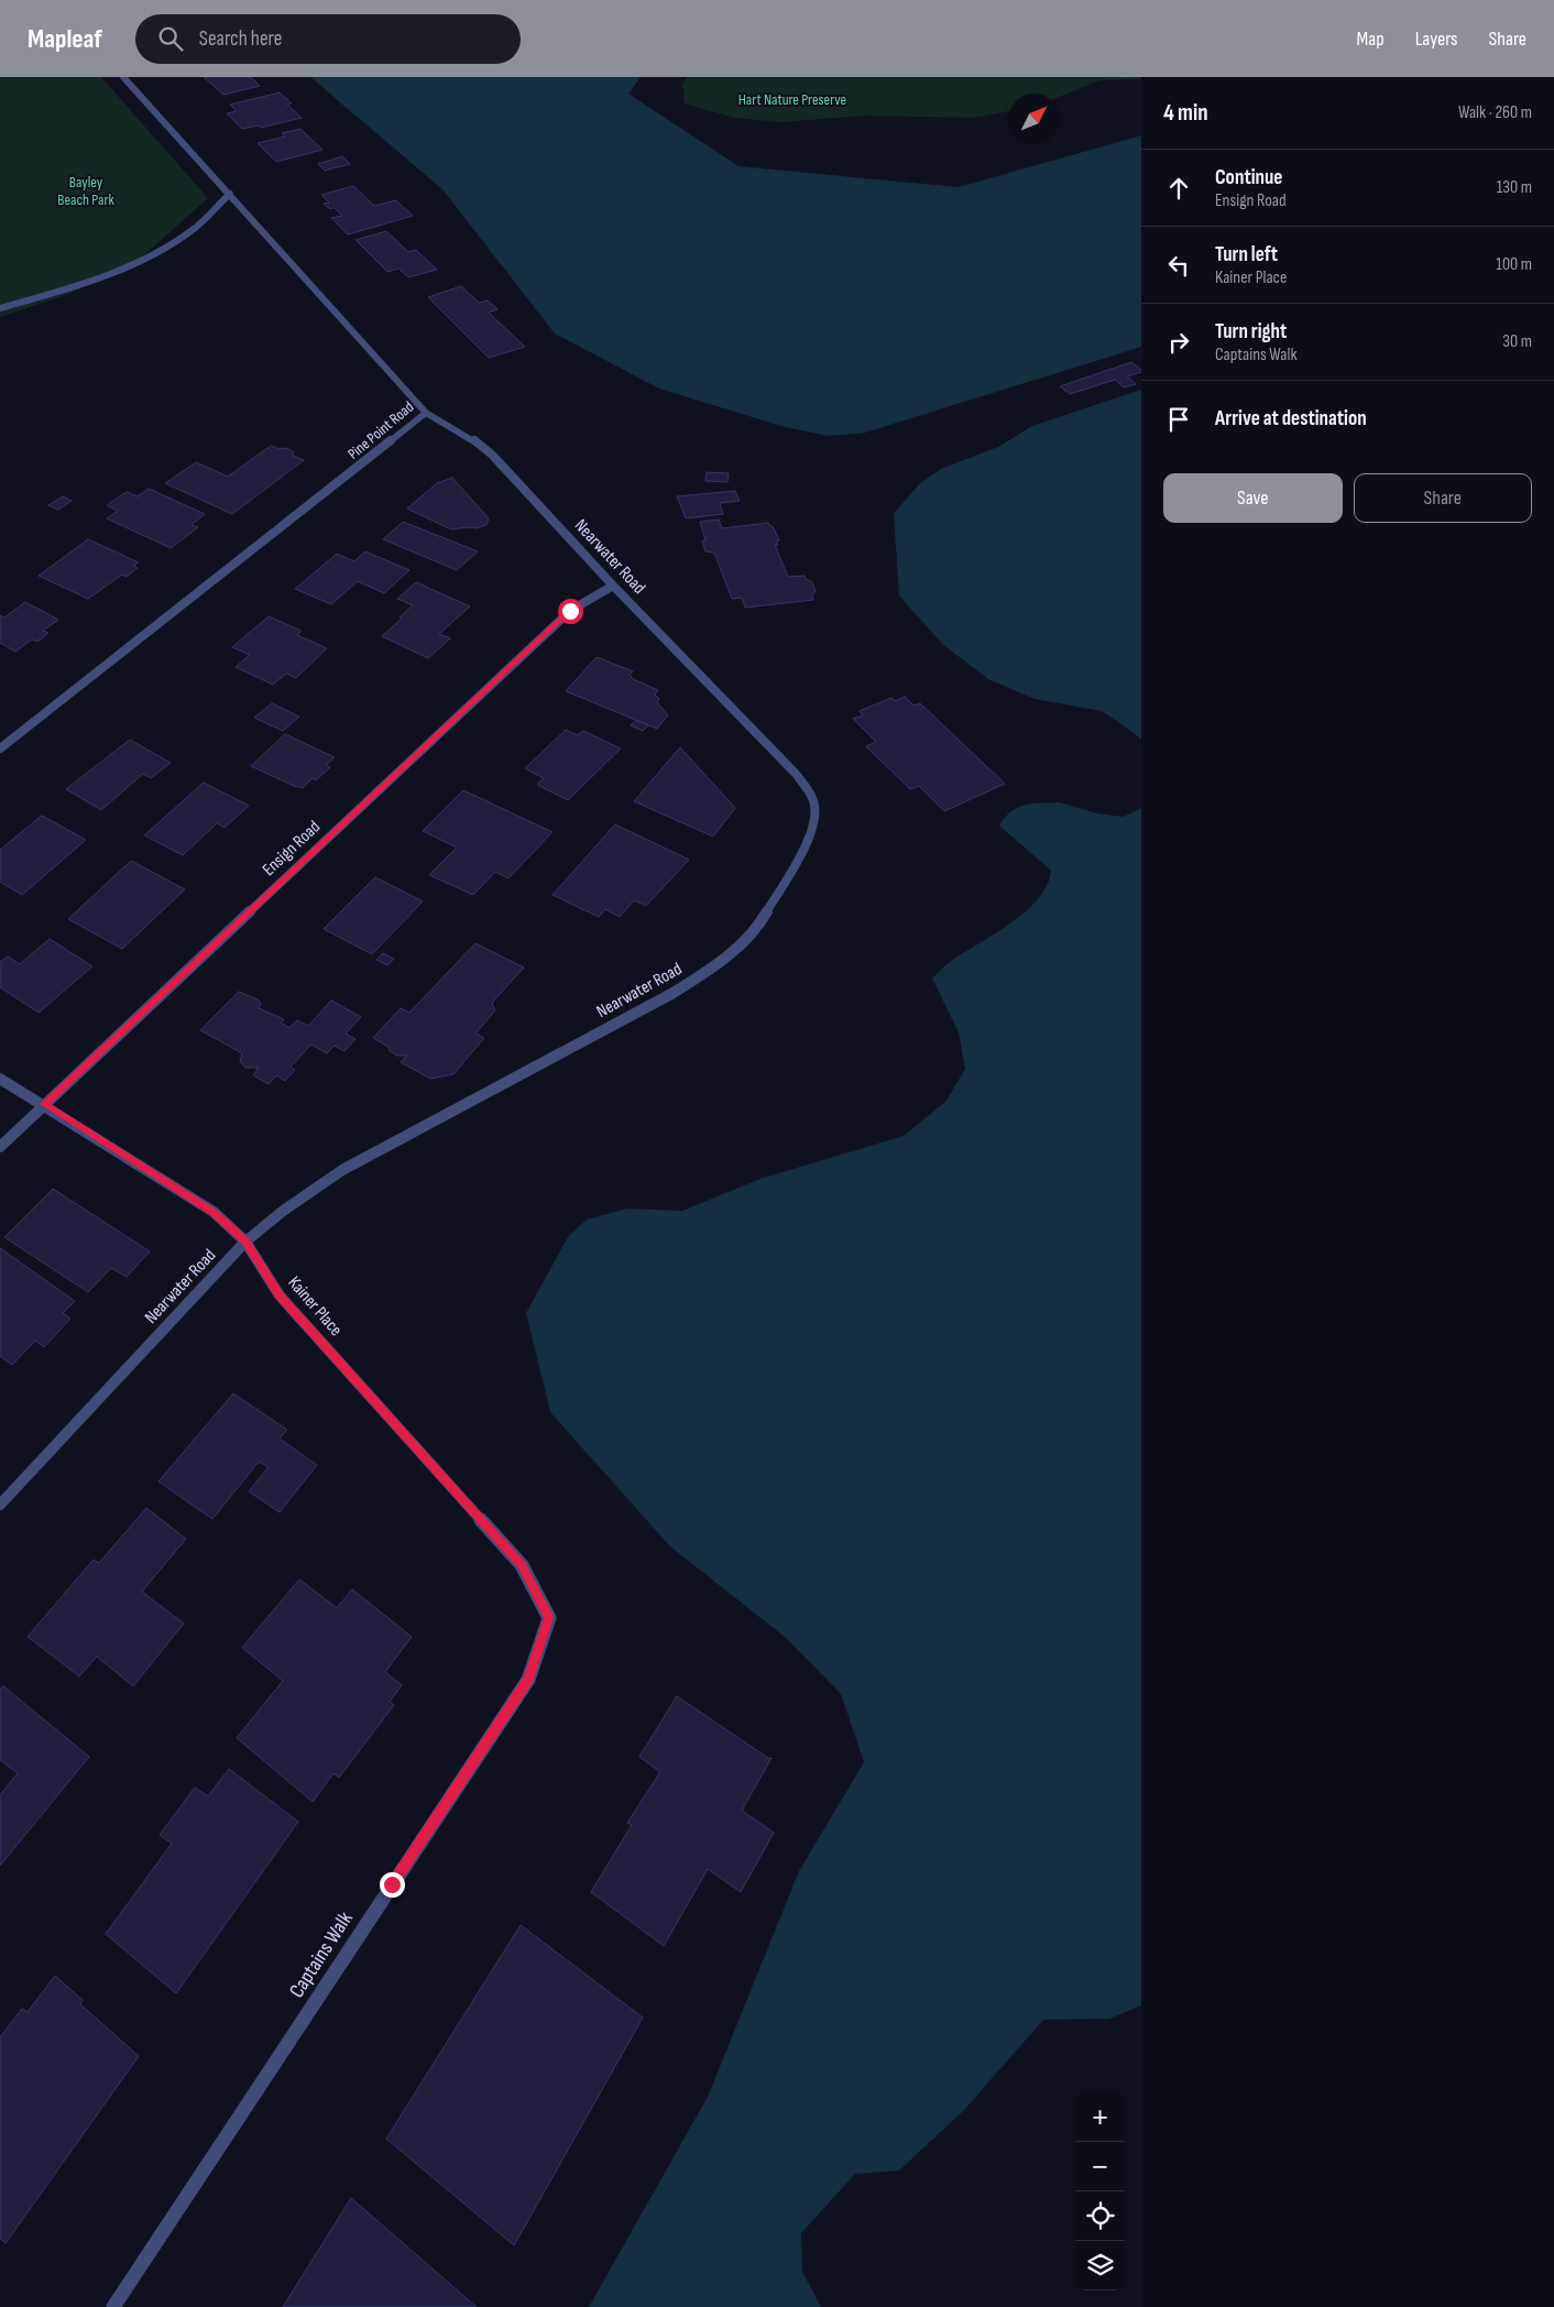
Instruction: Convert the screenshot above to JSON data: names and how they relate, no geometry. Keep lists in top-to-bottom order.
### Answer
{
  "streets": {
    "street": [
      "Pine Point Road",
      "Nearwater Road",
      "Ensign Road",
      "Kainer Place",
      "Captains Walk"
    ]
  },
  "crossings": [
    ["Pine Point Road", "Nearwater Road"],
    ["Nearwater Road", "Ensign Road"],
    ["Nearwater Road", "Kainer Place"],
    ["Ensign Road", "Kainer Place"],
    ["Kainer Place", "Captains Walk"]
  ],
  "parks": ["Hart Nature Preserve", "Bayley Beach Park"],
  "north": "top right",
  "page": {
    "header": "Mapleaf",
    "search": "Search here",
    "nav": ["Map", "Layers", "Share"],
    "heading": ["4 min", "Walk · 260 m"],
    "list": [
      ["Continue", "Ensign Road", "130 m"],
      ["Turn left", "Kainer Place", "100 m"],
      ["Turn right", "Captains Walk", "30 m"],
      "Arrive at destination"
    ],
    "buttons": ["Save", "Share"],
    "map_buttons": ["+", "−"]
  }
}
